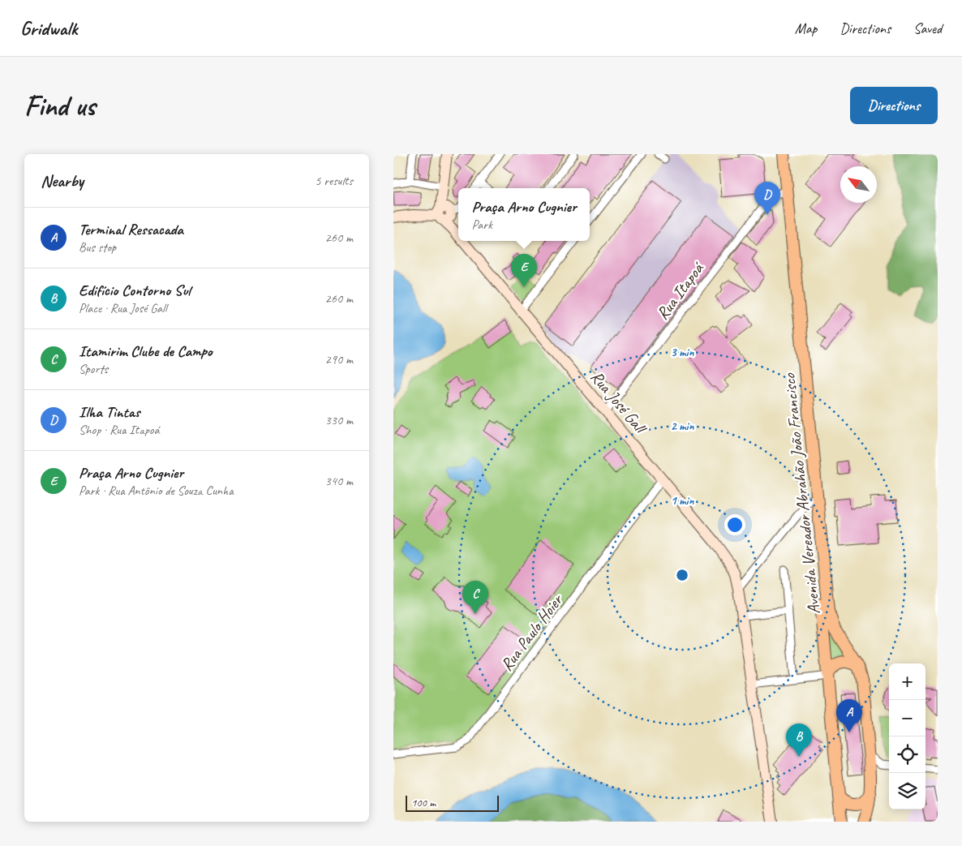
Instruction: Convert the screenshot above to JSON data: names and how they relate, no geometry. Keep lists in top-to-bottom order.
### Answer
{
  "streets": {
    "main road": ["Rua José Gall", "Avenida Vereador Abrahão João Francisco"],
    "street": ["Rua Itapoá", "Rua Paulo Hoier"]
  },
  "crossings": [
    ["Rua Itapoá", "Rua José Gall"],
    ["Rua Itapoá", "Avenida Vereador Abrahão João Francisco"],
    ["Rua José Gall", "Rua Paulo Hoier"]
  ],
  "scale_bar": "100 m",
  "north": "top left",
  "page": {
    "header": "Gridwalk",
    "nav": ["Map", "Directions", "Saved"],
    "buttons": "Directions",
    "title": "Find us",
    "heading": ["Nearby", "5 results"],
    "pins": [
      "D",
      "E",
      "C",
      "A",
      "B"
    ],
    "popup": ["Praça Arno Cugnier", "Park"],
    "list": [
      {
        "mark": "A",
        "name": "Terminal Ressacada",
        "note": "Bus stop",
        "value": "260 m"
      },
      {
        "mark": "B",
        "name": "Edifício Contorno Sul",
        "note": "Place · Rua José Gall",
        "value": "260 m"
      },
      {
        "mark": "C",
        "name": "Itamirim Clube de Campo",
        "note": "Sports",
        "value": "290 m"
      },
      {
        "mark": "D",
        "name": "Ilha Tintas",
        "note": "Shop · Rua Itapoá",
        "value": "330 m"
      },
      {
        "mark": "E",
        "name": "Praça Arno Cugnier",
        "note": "Park · Rua Antônio de Souza Cunha",
        "value": "340 m"
      }
    ],
    "map_buttons": ["+", "−"],
    "scale": "100 m"
  },
  "rings": ["3 min", "2 min", "1 min"]
}
